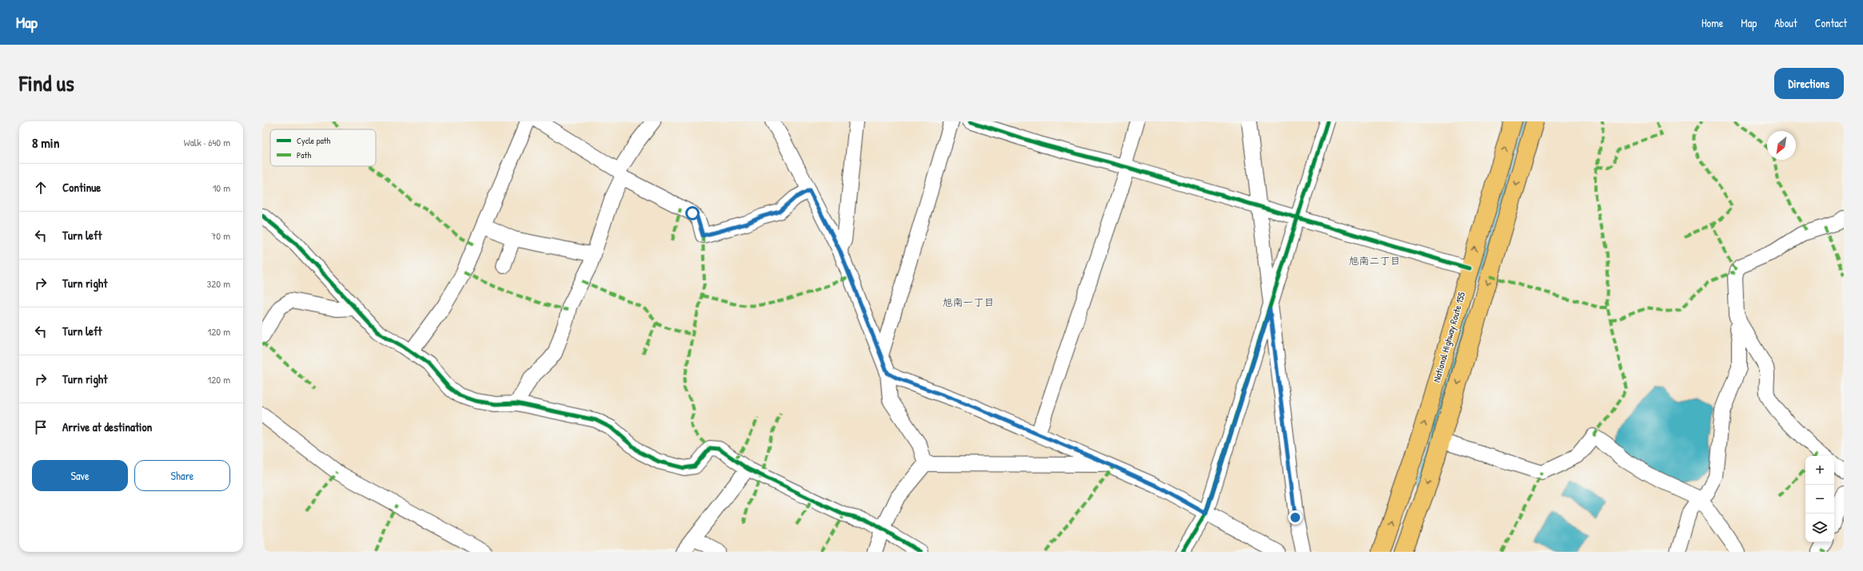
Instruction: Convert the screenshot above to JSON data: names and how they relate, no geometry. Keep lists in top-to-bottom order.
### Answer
{
  "streets": {
    "highway": ["National Highway Route 155"]
  },
  "districts": ["旭南二丁目", "旭南一丁目"],
  "legend": ["Cycle path", "Path"],
  "north": "bottom left",
  "page": {
    "header": "Map",
    "nav": [
      "Home",
      "Map",
      "About",
      "Contact"
    ],
    "title": "Find us",
    "buttons": [
      "Directions",
      ["Save", "Share"]
    ],
    "heading": ["8 min", "Walk · 640 m"],
    "list": [
      ["Continue", "10 m"],
      ["Turn left", "70 m"],
      ["Turn right", "320 m"],
      ["Turn left", "120 m"],
      ["Turn right", "120 m"],
      "Arrive at destination"
    ],
    "map_buttons": ["+", "−"]
  }
}
